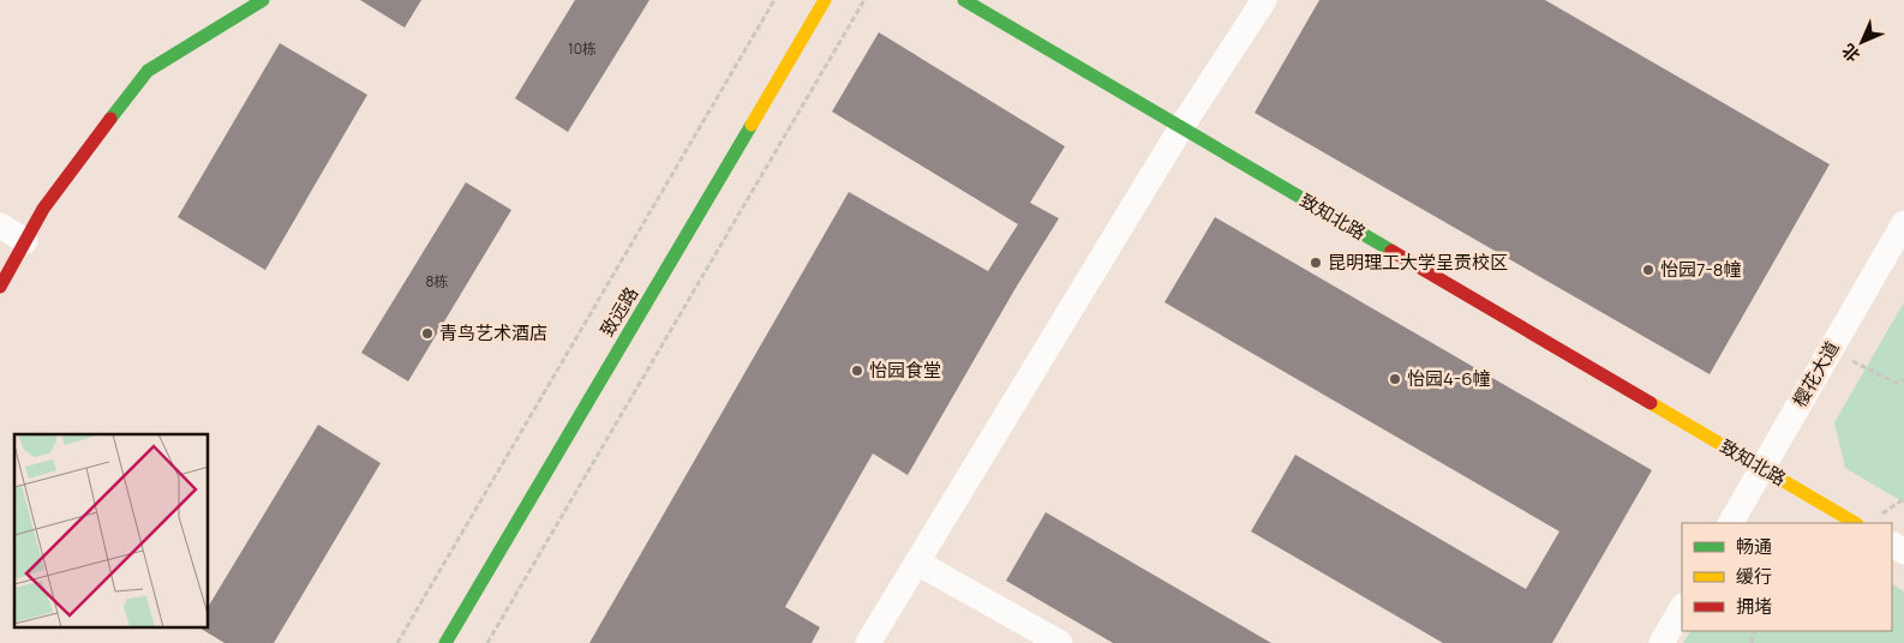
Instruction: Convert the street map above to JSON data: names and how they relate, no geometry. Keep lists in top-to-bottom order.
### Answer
{
  "streets": {
    "street": ["致知北路", "致远路", "樱花大道"]
  },
  "crossings": [
    ["致知北路", "樱花大道"]
  ],
  "places": [
    "昆明理工大学呈贡校区",
    "怡园7-8幢",
    "青鸟艺术酒店",
    "怡园食堂",
    "怡园4-6幢"
  ],
  "house_numbers": ["10栋", "8栋"],
  "legend": ["畅通", "缓行", "拥堵"],
  "north": "bottom left"
}
